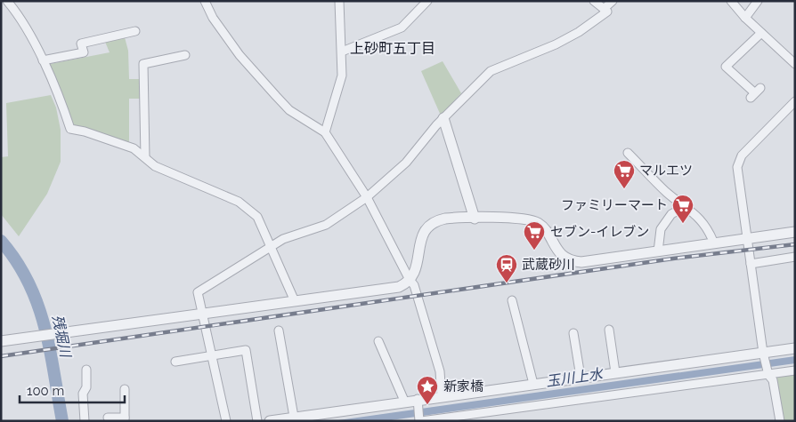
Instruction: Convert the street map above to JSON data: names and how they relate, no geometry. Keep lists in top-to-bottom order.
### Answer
{
  "districts": ["上砂町五丁目"],
  "water": ["残堀川", "玉川上水"],
  "places": {
    "supermarket": ["マルエツ", "ファミリーマート", "セブン-イレブン"],
    "station": ["武蔵砂川"],
    "place": ["新家橋"]
  },
  "scale_bar": "100 m"
}
